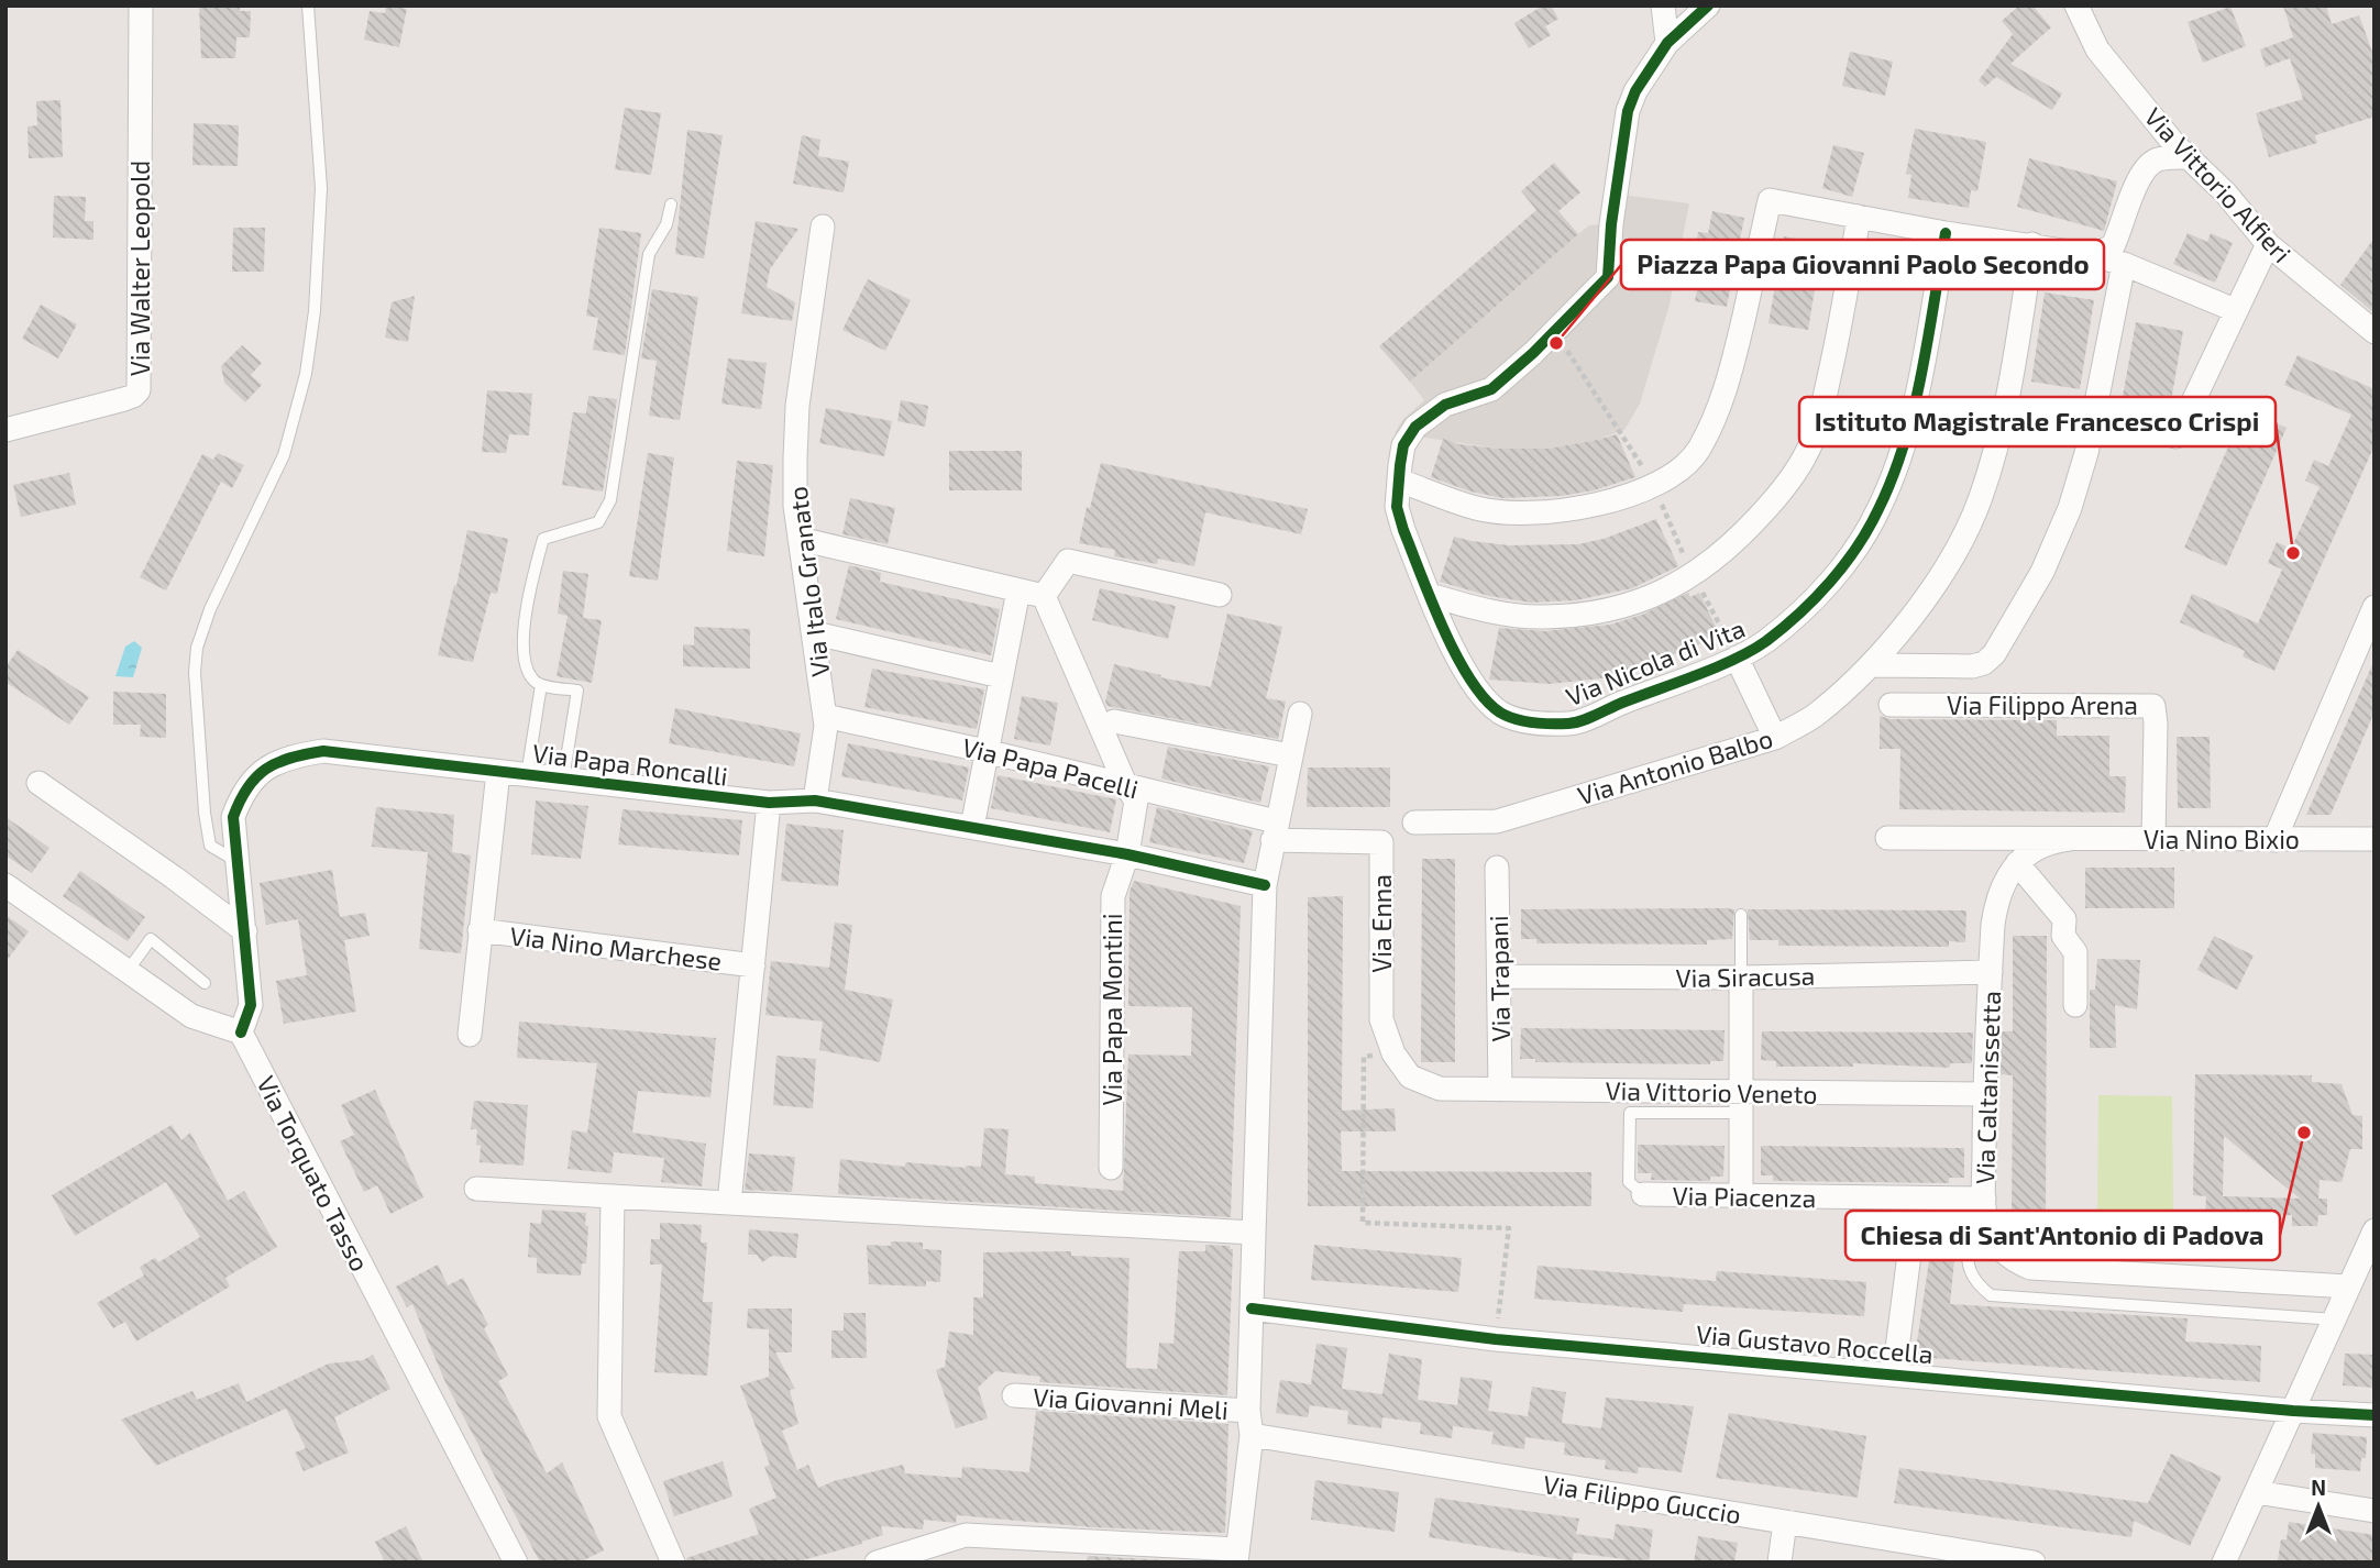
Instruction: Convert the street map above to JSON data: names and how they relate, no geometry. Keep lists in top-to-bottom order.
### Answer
{
  "streets": {
    "street": [
      "Via Vittorio Alfieri",
      "Via Walter Leopold",
      "Via Italo Granato",
      "Via Nicola di Vita",
      "Via Filippo Arena",
      "Via Papa Roncalli",
      "Via Antonio Balbo",
      "Via Papa Pacelli",
      "Via Nino Bixio",
      "Via Enna",
      "Via Nino Marchese",
      "Via Siracusa",
      "Via Trapani",
      "Via Papa Montini",
      "Via Caltanissetta",
      "Via Vittorio Veneto",
      "Via Torquato Tasso",
      "Via Piacenza",
      "Via Gustavo Roccella",
      "Via Giovanni Meli",
      "Via Filippo Guccio"
    ]
  },
  "crossings": [
    ["Via Italo Granato", "Via Papa Roncalli"],
    ["Via Italo Granato", "Via Papa Pacelli"],
    ["Via Filippo Arena", "Via Nino Bixio"],
    ["Via Papa Roncalli", "Via Papa Montini"],
    ["Via Papa Roncalli", "Via Torquato Tasso"],
    ["Via Papa Pacelli", "Via Enna"],
    ["Via Papa Pacelli", "Via Papa Montini"],
    ["Via Nino Bixio", "Via Caltanissetta"],
    ["Via Enna", "Via Vittorio Veneto"],
    ["Via Siracusa", "Via Trapani"],
    ["Via Siracusa", "Via Caltanissetta"],
    ["Via Trapani", "Via Vittorio Veneto"],
    ["Via Caltanissetta", "Via Vittorio Veneto"],
    ["Via Caltanissetta", "Via Piacenza"]
  ],
  "places": ["Piazza Papa Giovanni Paolo Secondo", "Istituto Magistrale Francesco Crispi", "Chiesa di Sant'Antonio di Padova"],
  "north": "top"
}
